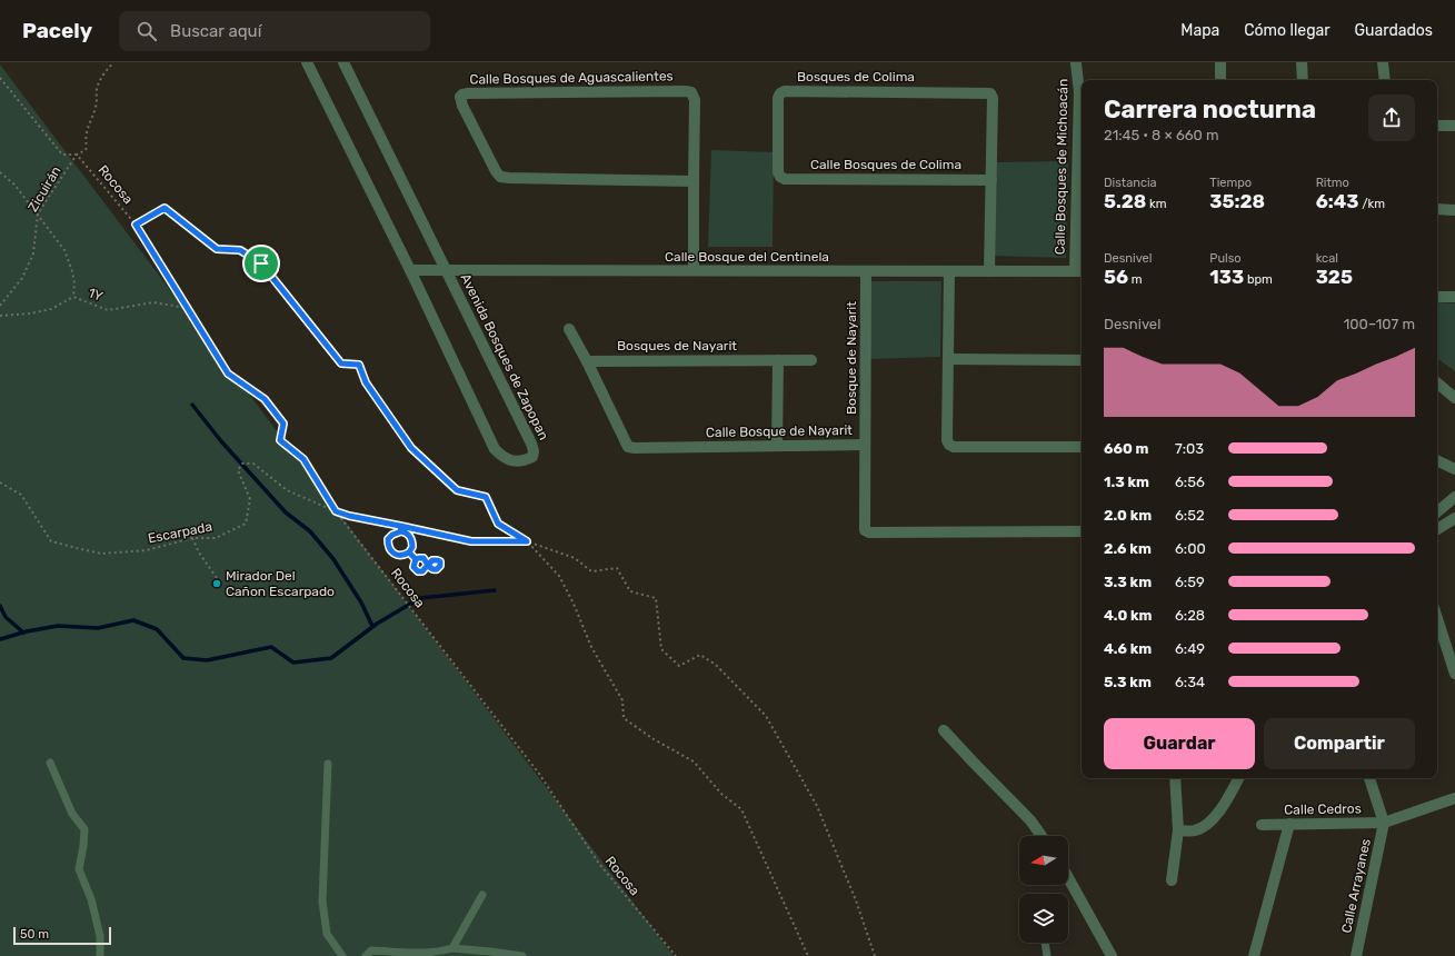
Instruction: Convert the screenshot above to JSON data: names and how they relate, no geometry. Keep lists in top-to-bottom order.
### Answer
{
  "streets": {
    "street": [
      "Bosques de Colima",
      "Calle Bosques de Aguascalientes",
      "Calle Bosques de Colima",
      "Calle Bosques de Michoacán",
      "Calle Bosque del Centinela",
      "Bosques de Nayarit",
      "Avenida Bosques de Zapopan",
      "Bosque de Nayarit",
      "Calle Bosque de Nayarit",
      "Calle Cedros",
      "Calle Arrayanes"
    ],
    "path": [
      "Rocosa",
      "Zicuirán",
      "1Y",
      "Escarpada"
    ]
  },
  "crossings": [
    ["Bosques de Colima", "Calle Bosques de Colima"],
    ["Calle Bosques de Aguascalientes", "Calle Bosque del Centinela"],
    ["Calle Bosques de Michoacán", "Calle Bosque del Centinela"],
    ["Rocosa", "Zicuirán"],
    ["Rocosa", "1Y"],
    ["Rocosa", "Escarpada"],
    ["Calle Bosque del Centinela", "Avenida Bosques de Zapopan"],
    ["Calle Bosque del Centinela", "Bosque de Nayarit"],
    ["Bosques de Nayarit", "Calle Bosque de Nayarit"],
    ["Bosque de Nayarit", "Calle Bosque de Nayarit"],
    ["Calle Cedros", "Calle Arrayanes"]
  ],
  "places": ["Mirador Del Cañon Escarpado"],
  "scale_bar": "50 m",
  "north": "left",
  "page": {
    "header": "Pacely",
    "search": "Buscar aquí",
    "nav": ["Mapa", "Cómo llegar", "Guardados"],
    "heading": ["Carrera nocturna", "21:45 · 8 × 660 m"],
    "stats": [
      ["Distancia", "5.28 km"],
      ["Tiempo", "35:28"],
      ["Ritmo", "6:43 /km"],
      ["Desnivel", "56 m"],
      ["Pulso", "133 bpm"],
      ["kcal", "325"]
    ],
    "chart": ["Desnivel", "100–107 m"],
    "list": [
      {
        "name": "660 m",
        "note": "7:03"
      },
      {
        "name": "1.3 km",
        "note": "6:56"
      },
      {
        "name": "2.0 km",
        "note": "6:52"
      },
      {
        "name": "2.6 km",
        "note": "6:00"
      },
      {
        "name": "3.3 km",
        "note": "6:59"
      },
      {
        "name": "4.0 km",
        "note": "6:28"
      },
      {
        "name": "4.6 km",
        "note": "6:49"
      },
      {
        "name": "5.3 km",
        "note": "6:34"
      }
    ],
    "buttons": ["Guardar", "Compartir"],
    "scale": "50 m"
  }
}
